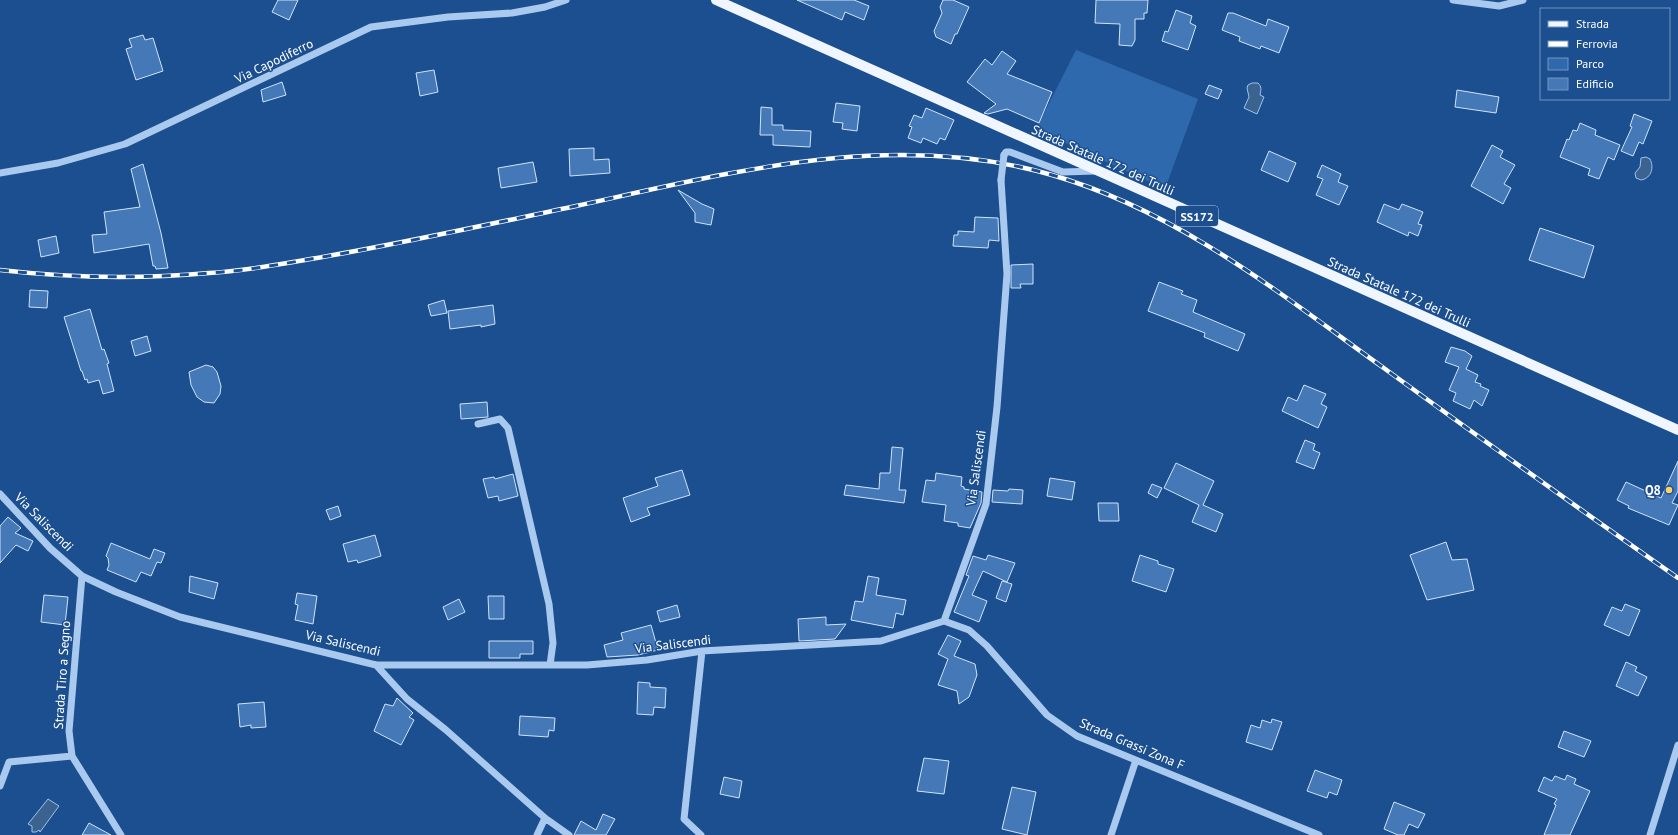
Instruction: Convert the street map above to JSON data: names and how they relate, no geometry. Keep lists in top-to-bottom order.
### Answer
{
  "streets": {
    "main road": ["Strada Statale 172 dei Trulli", "SS172"],
    "street": [
      "Via Capodiferro",
      "Via Saliscendi",
      "Strada Tiro a Segno",
      "Strada Grassi Zona F"
    ]
  },
  "crossings": [
    ["Strada Statale 172 dei Trulli", "Via Saliscendi"],
    ["Via Saliscendi", "Strada Tiro a Segno"],
    ["Via Saliscendi", "Strada Grassi Zona F"]
  ],
  "places": ["Q8"],
  "legend": [
    "Strada",
    "Ferrovia",
    "Parco",
    "Edificio"
  ]
}
